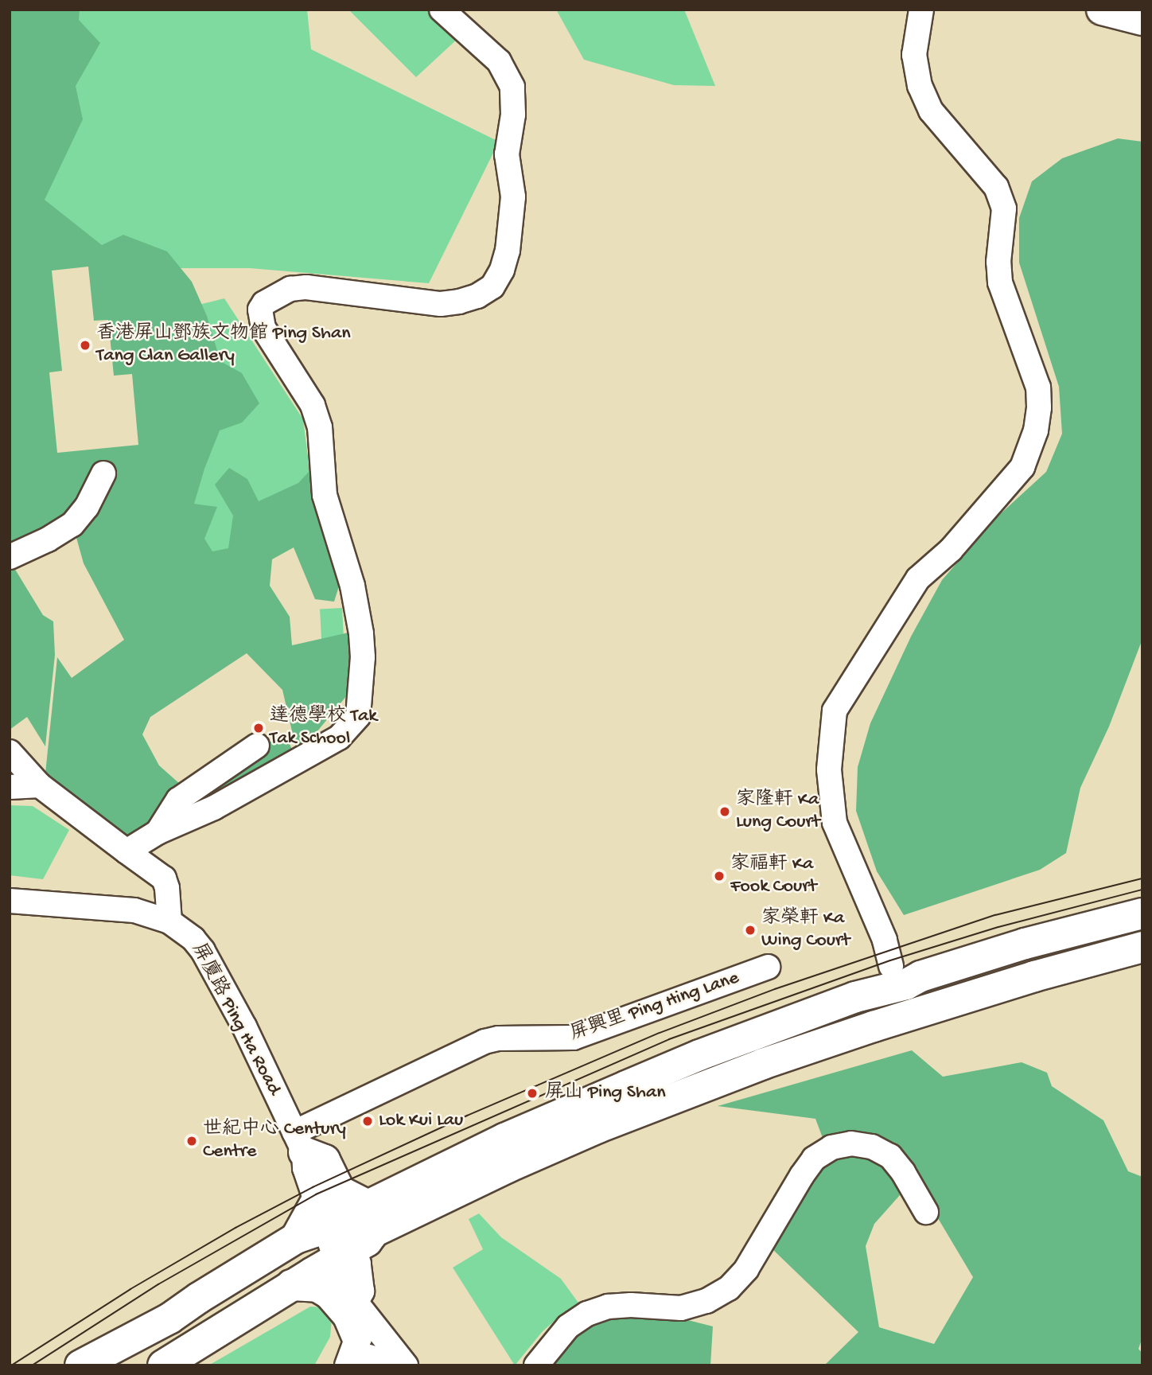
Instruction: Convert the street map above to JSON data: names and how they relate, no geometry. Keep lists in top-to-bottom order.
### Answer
{
  "streets": {
    "street": ["屏興里 Ping Hing Lane", "屏廈路 Ping Ha Road"]
  },
  "crossings": [
    ["屏興里 Ping Hing Lane", "屏廈路 Ping Ha Road"]
  ],
  "places": [
    "香港屏山鄧族文物館 Ping Shan Tang Clan Gallery",
    "達德學校 Tak Tak School",
    "家隆軒 Ka Lung Court",
    "家福軒 Ka Fook Court",
    "家榮軒 Ka Wing Court",
    "屏山 Ping Shan",
    "Lok Kui Lau",
    "世紀中心 Century Centre"
  ]
}
